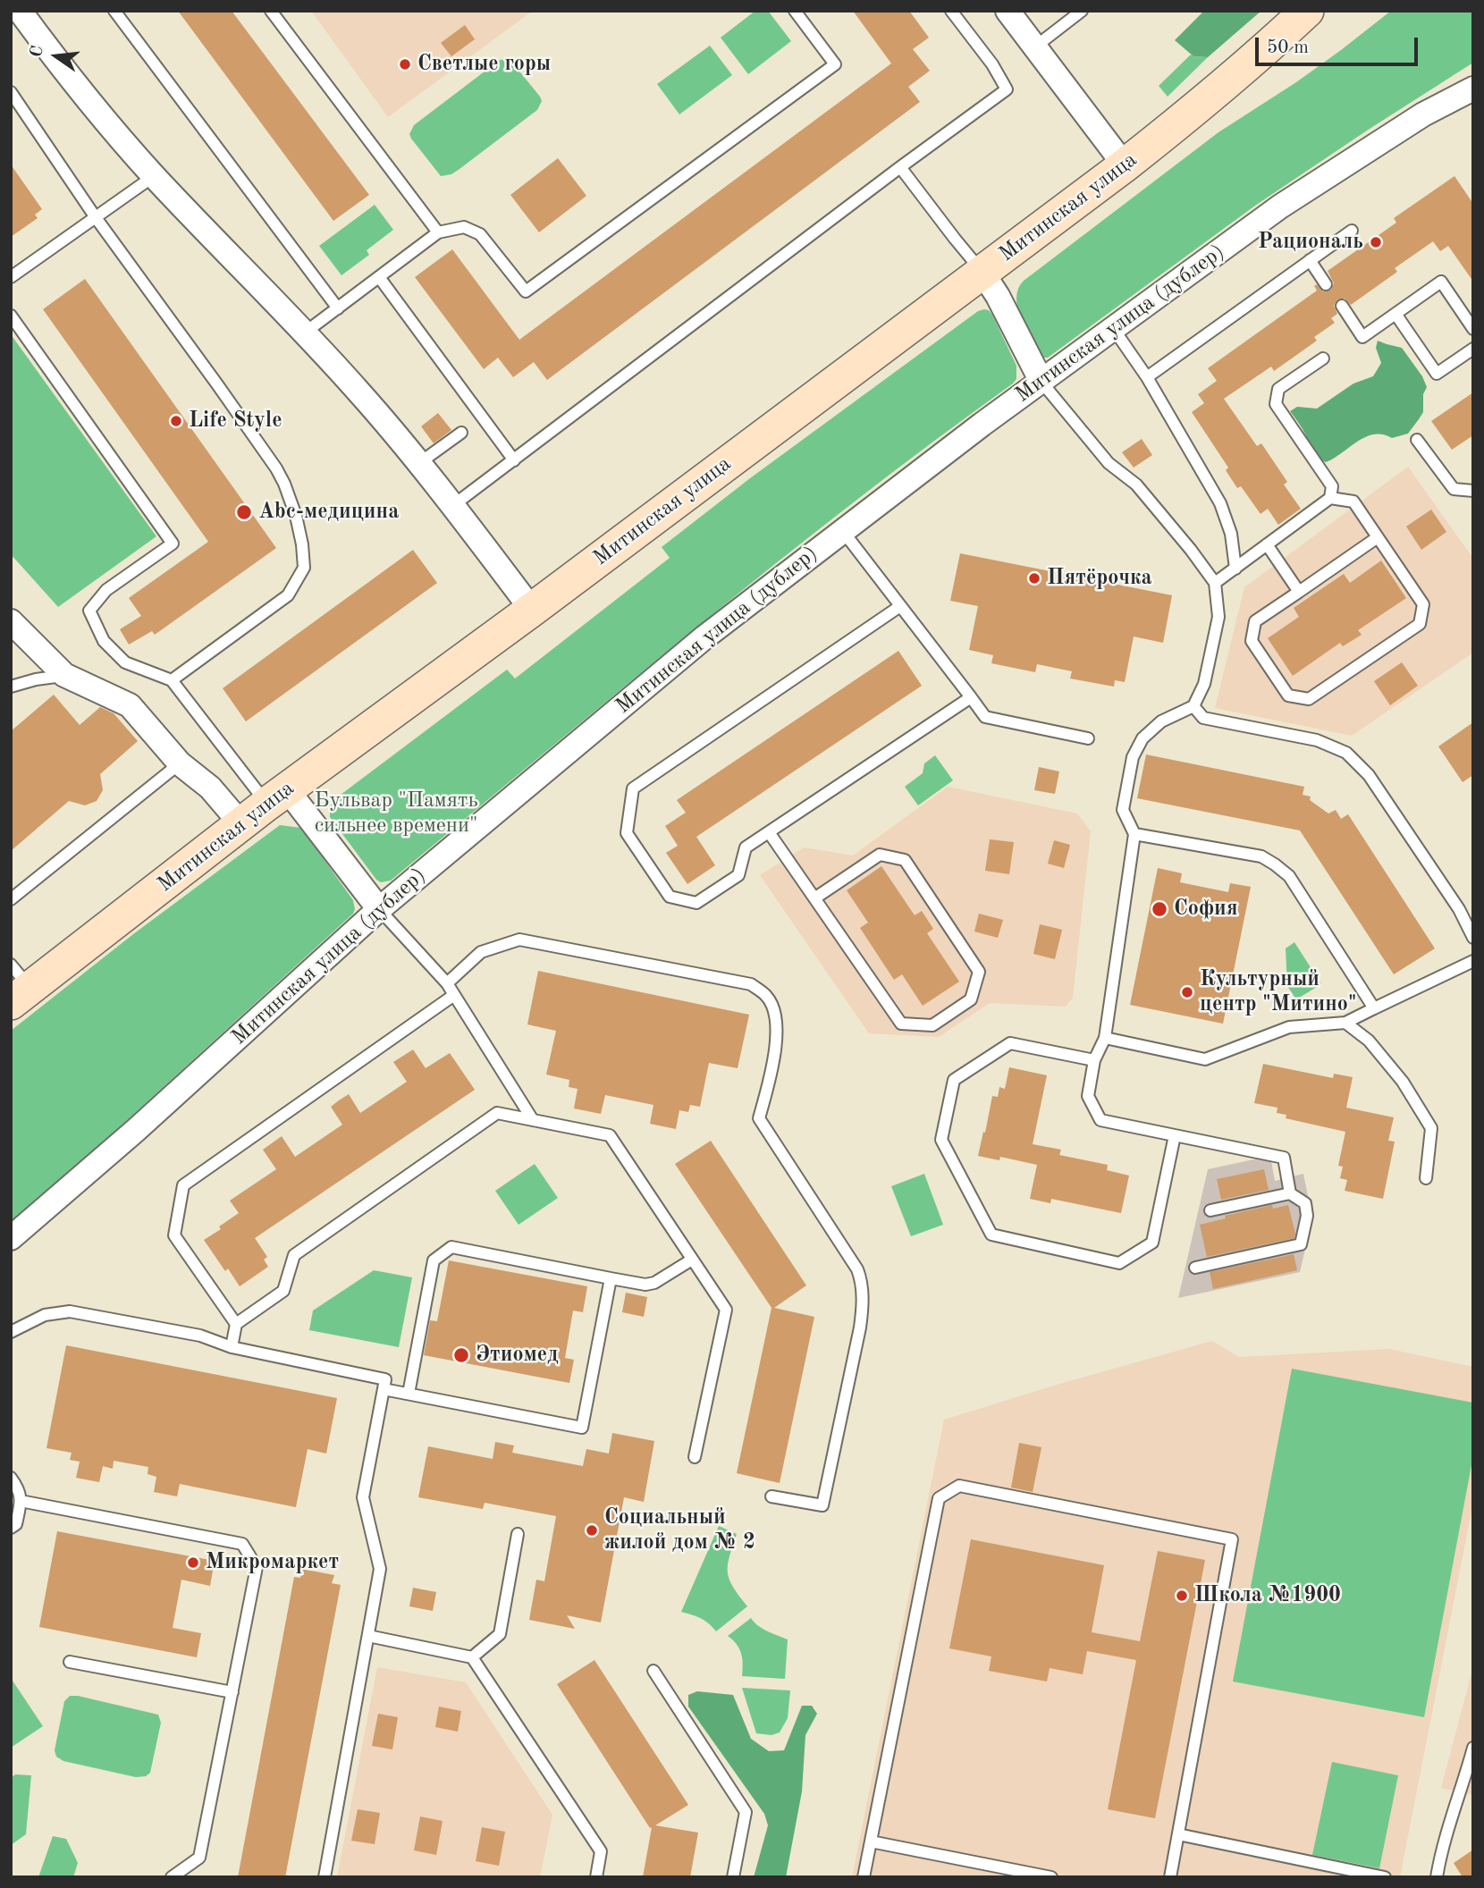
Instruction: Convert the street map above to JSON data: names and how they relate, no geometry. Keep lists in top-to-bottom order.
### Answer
{
  "streets": {
    "main road": ["Митинская улица"],
    "street": ["Митинская улица (дублер)"]
  },
  "parks": ["Бульвар \"Память сильнее времени\""],
  "places": [
    "Светлые горы",
    "Рациональ",
    "Life Style",
    "Abc-медицина",
    "Пятёрочка",
    "София",
    "Культурный центр \"Митино\"",
    "Этиомед",
    "Социальный жилой дом № 2",
    "Микромаркет",
    "Школа №1900"
  ],
  "scale_bar": "50 m",
  "north": "left"
}
